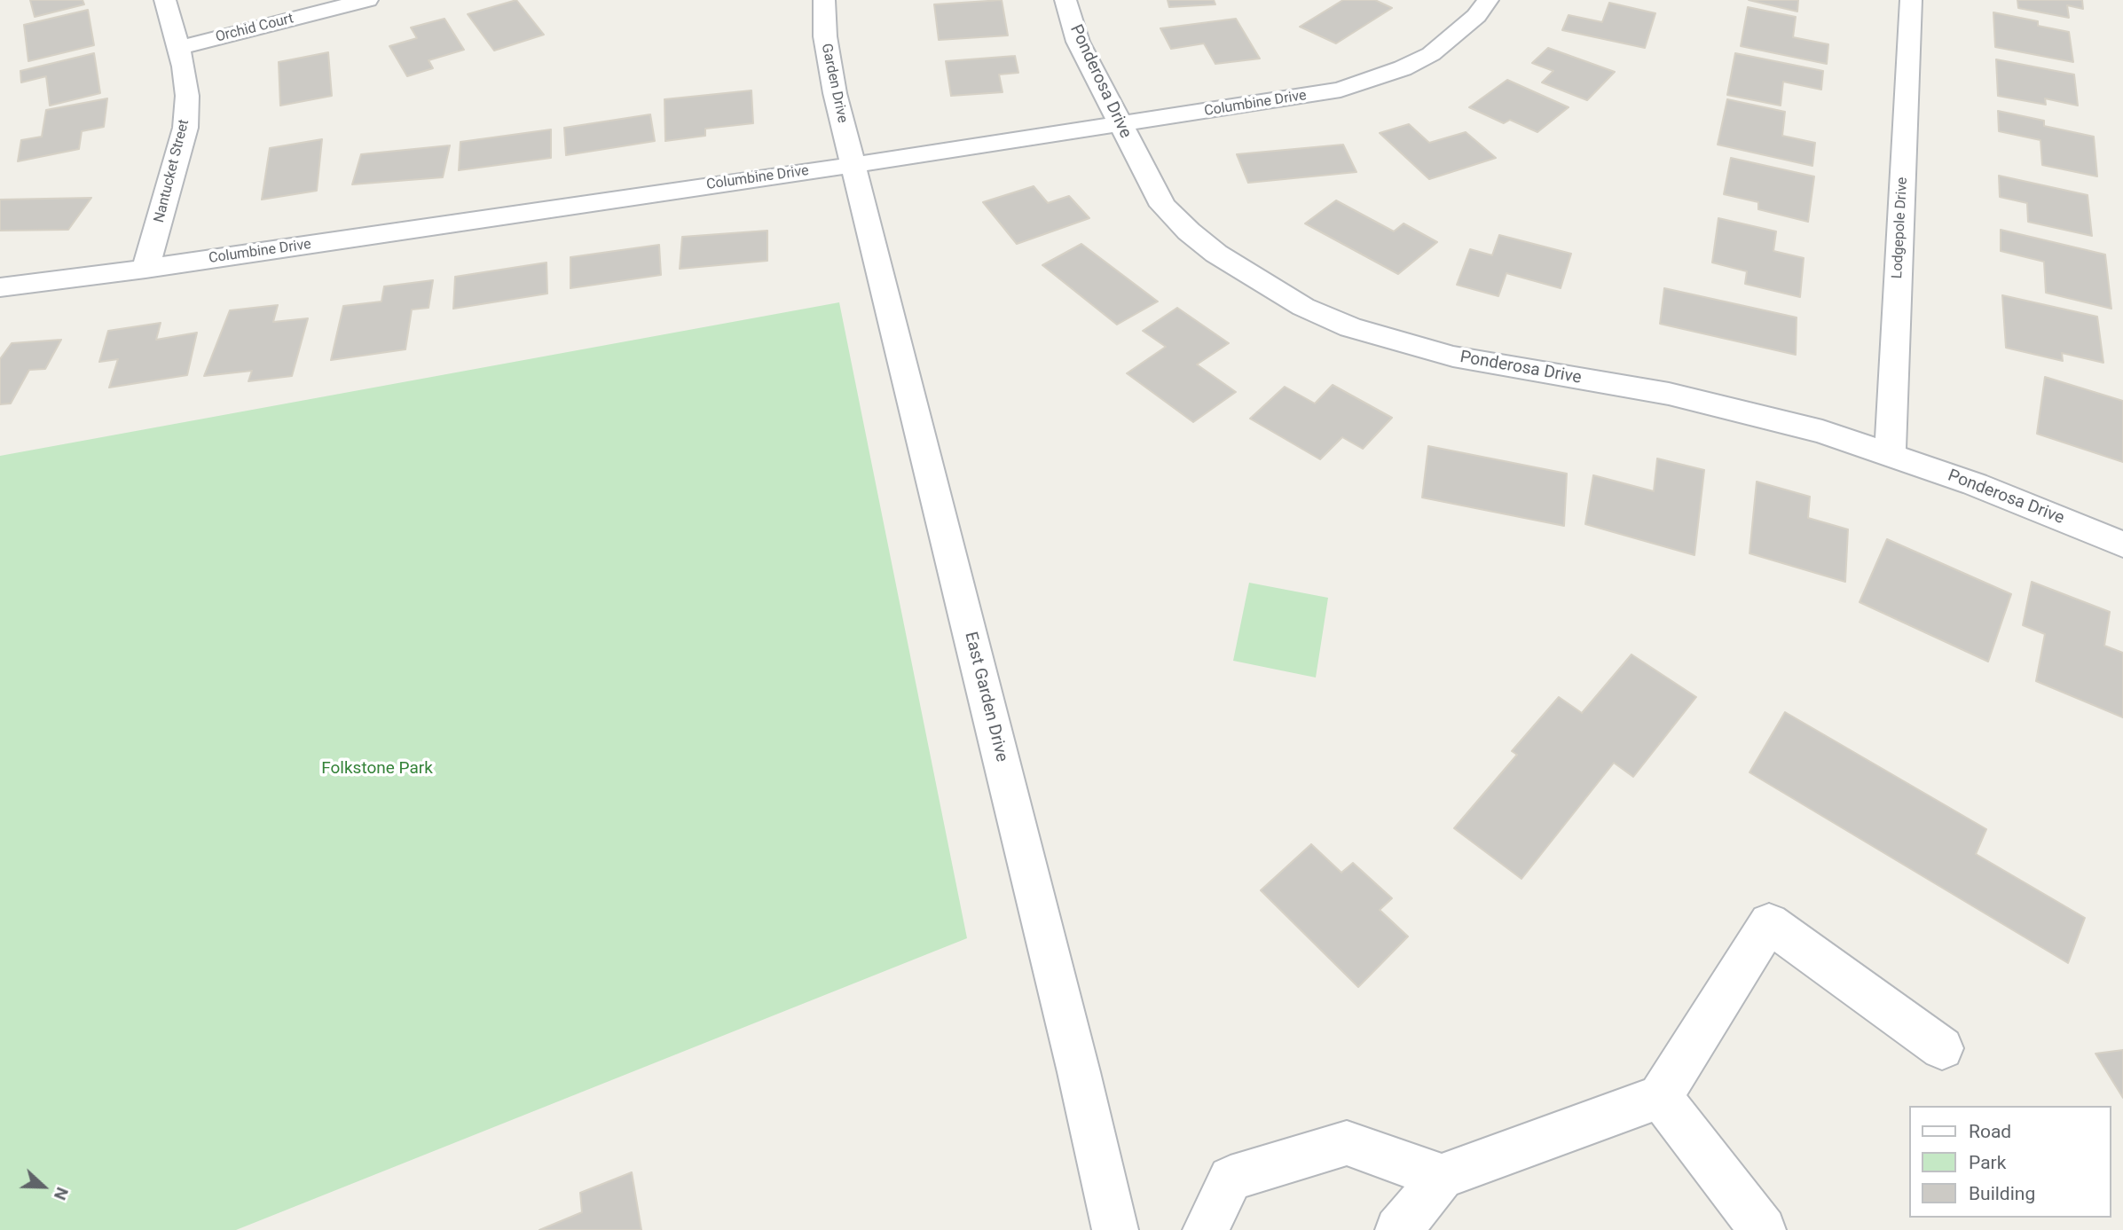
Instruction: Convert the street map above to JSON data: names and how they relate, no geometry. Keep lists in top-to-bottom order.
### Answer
{
  "streets": {
    "street": [
      "Orchid Court",
      "Ponderosa Drive",
      "Garden Drive",
      "Columbine Drive",
      "Nantucket Street",
      "Lodgepole Drive",
      "East Garden Drive"
    ]
  },
  "crossings": [
    ["Orchid Court", "Nantucket Street"],
    ["Ponderosa Drive", "Columbine Drive"],
    ["Ponderosa Drive", "Lodgepole Drive"],
    ["Garden Drive", "Columbine Drive"],
    ["Garden Drive", "East Garden Drive"],
    ["Columbine Drive", "Nantucket Street"],
    ["Columbine Drive", "East Garden Drive"]
  ],
  "parks": ["Folkstone Park"],
  "legend": ["Road", "Park", "Building"],
  "north": "right"
}
